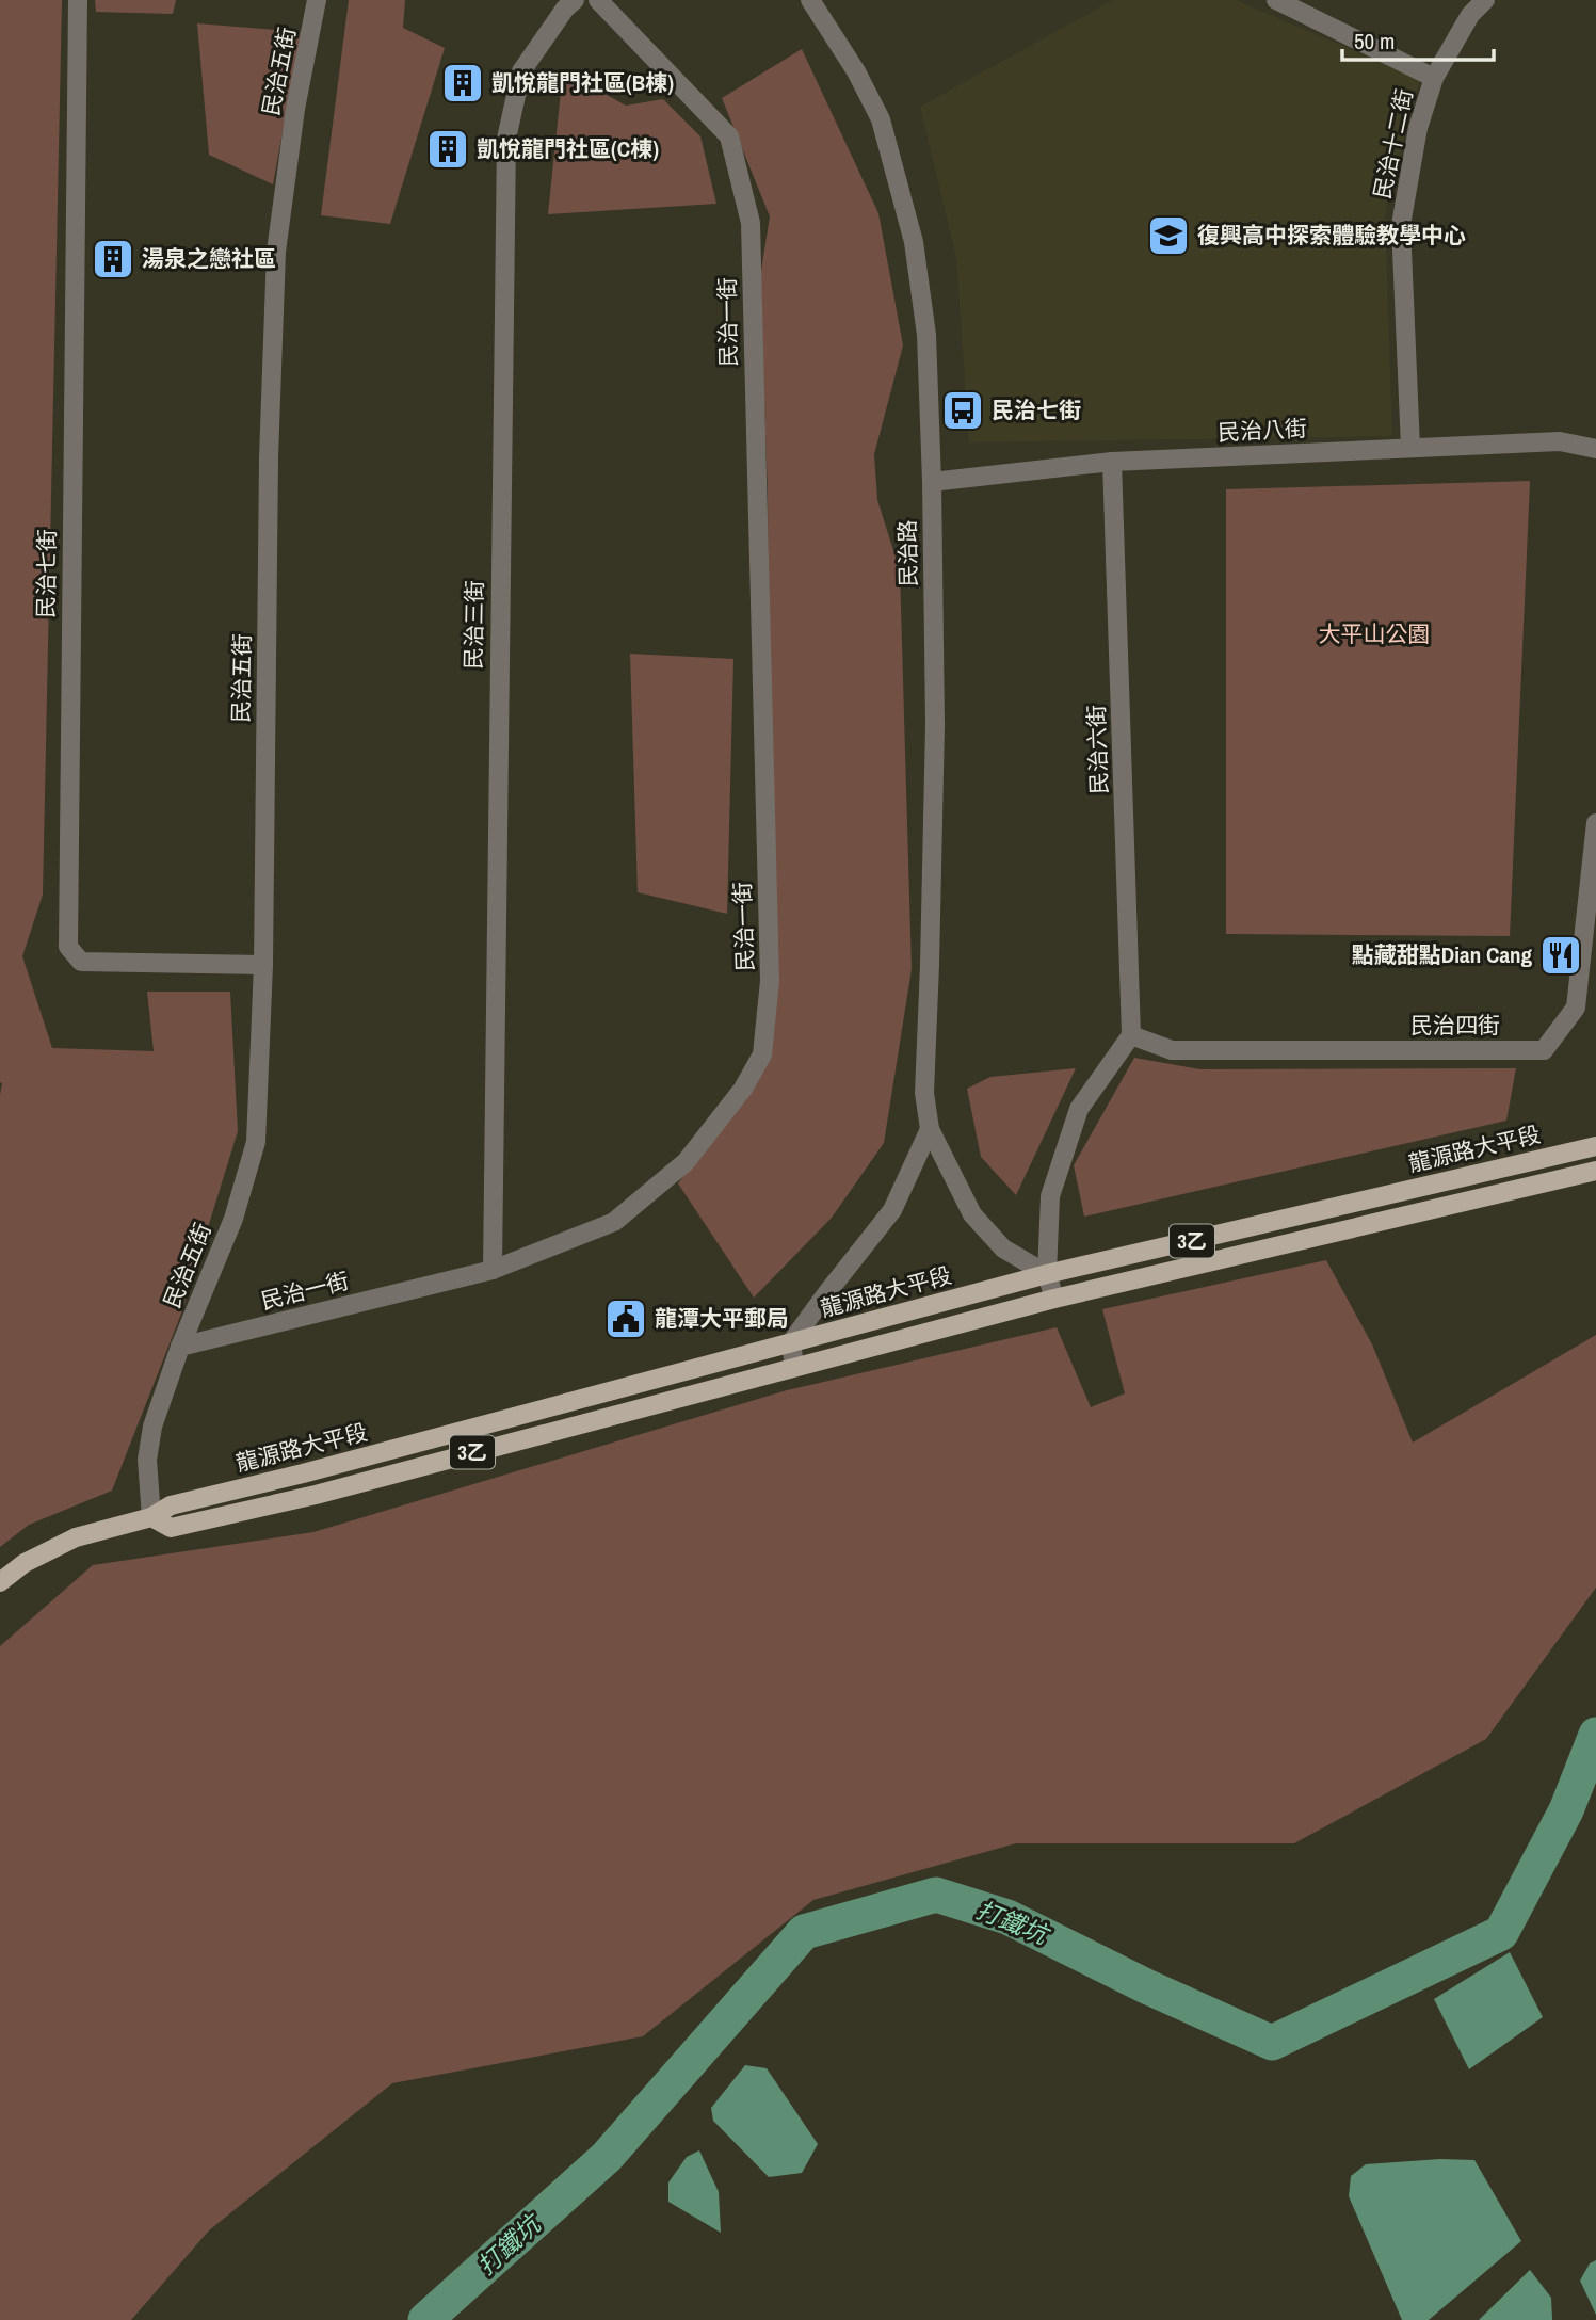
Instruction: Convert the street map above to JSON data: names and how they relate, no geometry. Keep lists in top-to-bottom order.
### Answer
{
  "streets": {
    "main road": ["龍源路大平段", "3乙"],
    "street": [
      "民治五街",
      "民治十二街",
      "民治一街",
      "民治八街",
      "民治路",
      "民治七街",
      "民治三街",
      "民治六街",
      "民治四街"
    ]
  },
  "crossings": [
    ["民治五街", "民治一街"],
    ["民治五街", "民治七街"],
    ["民治十二街", "民治八街"],
    ["民治一街", "民治三街"],
    ["民治八街", "民治路"],
    ["民治八街", "民治六街"],
    ["民治六街", "民治四街"]
  ],
  "water": ["打鐵坑"],
  "parks": ["大平山公園"],
  "places": {
    "building": ["凱悅龍門社區(B棟)", "凱悅龍門社區(C棟)", "湯泉之戀社區"],
    "school or university": ["復興高中探索體驗教學中心"],
    "bus stop": ["民治七街"],
    "restaurant": ["點藏甜點Dian Cang"],
    "public building": ["龍潭大平郵局"]
  },
  "scale_bar": "50 m"
}
